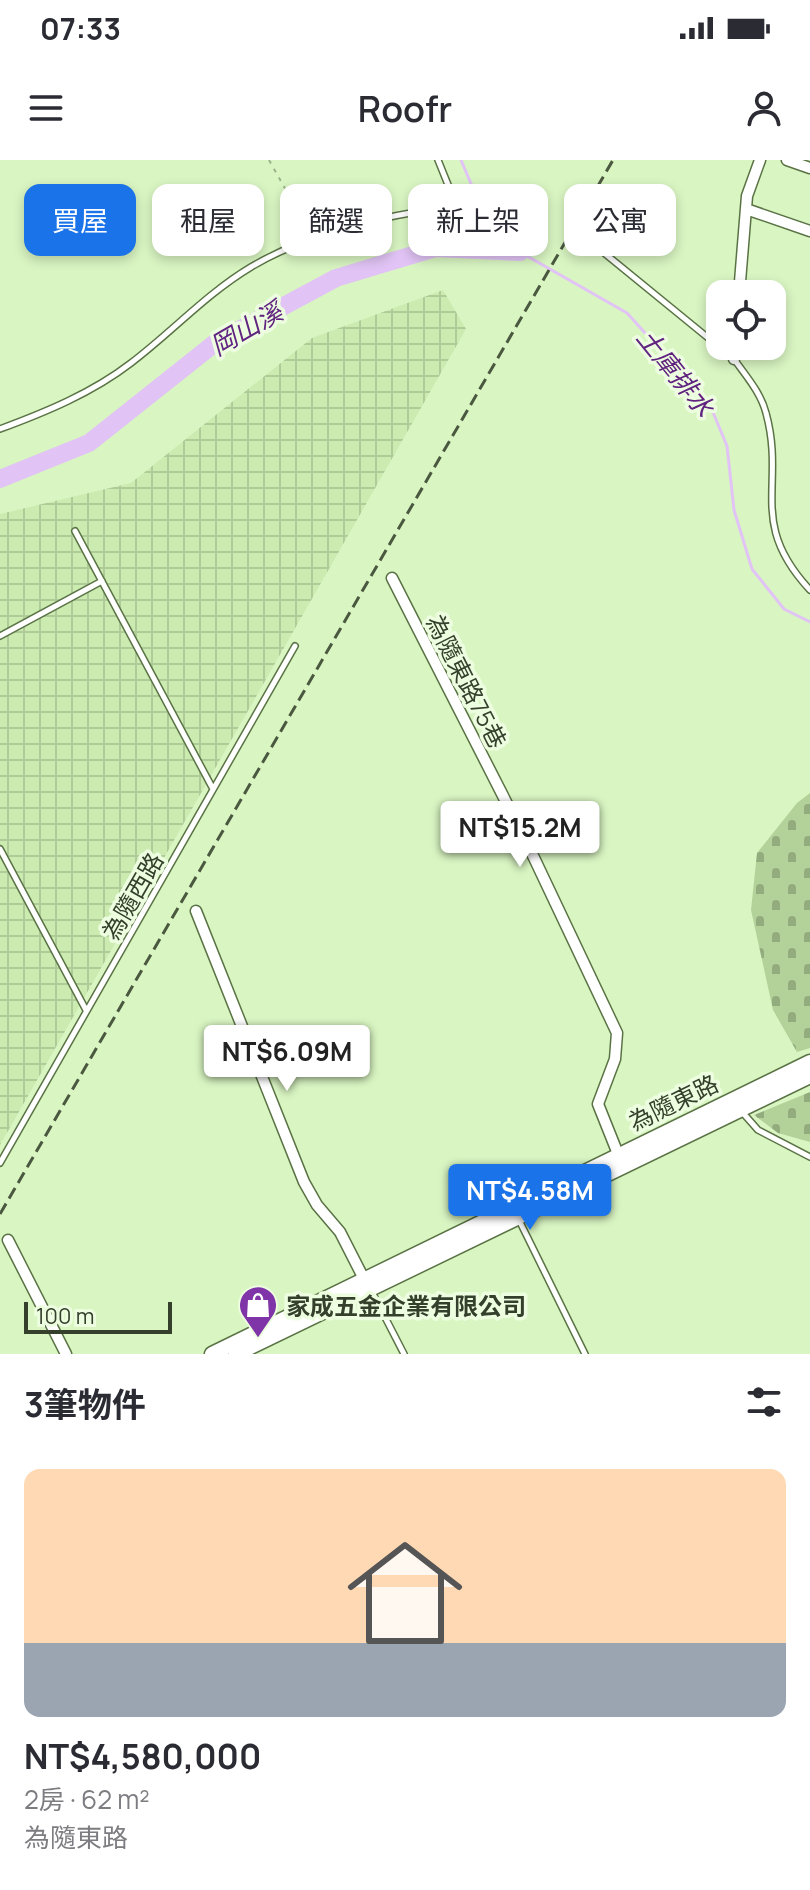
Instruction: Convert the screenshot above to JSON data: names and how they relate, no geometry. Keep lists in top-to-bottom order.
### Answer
{
  "streets": {
    "street": ["為隨東路75巷", "為隨東路"],
    "lane": ["為隨西路"]
  },
  "crossings": [
    ["為隨東路75巷", "為隨東路"]
  ],
  "water": ["岡山溪", "土庫排水"],
  "places": {
    "shop": ["家成五金企業有限公司"]
  },
  "scale_bar": "100 m",
  "page": {
    "status": "07:33",
    "header": "Roofr",
    "chip": [
      "買屋",
      "租屋",
      "篩選",
      "新上架",
      "公寓"
    ],
    "price": ["NT$15.2M", "NT$6.09M", "NT$4.58M"],
    "scale": "100 m",
    "heading": "3筆物件",
    "list": [
      {
        "name": "NT$4,580,000",
        "note": "2房 · 62 m² · 為隨東路"
      }
    ]
  }
}
